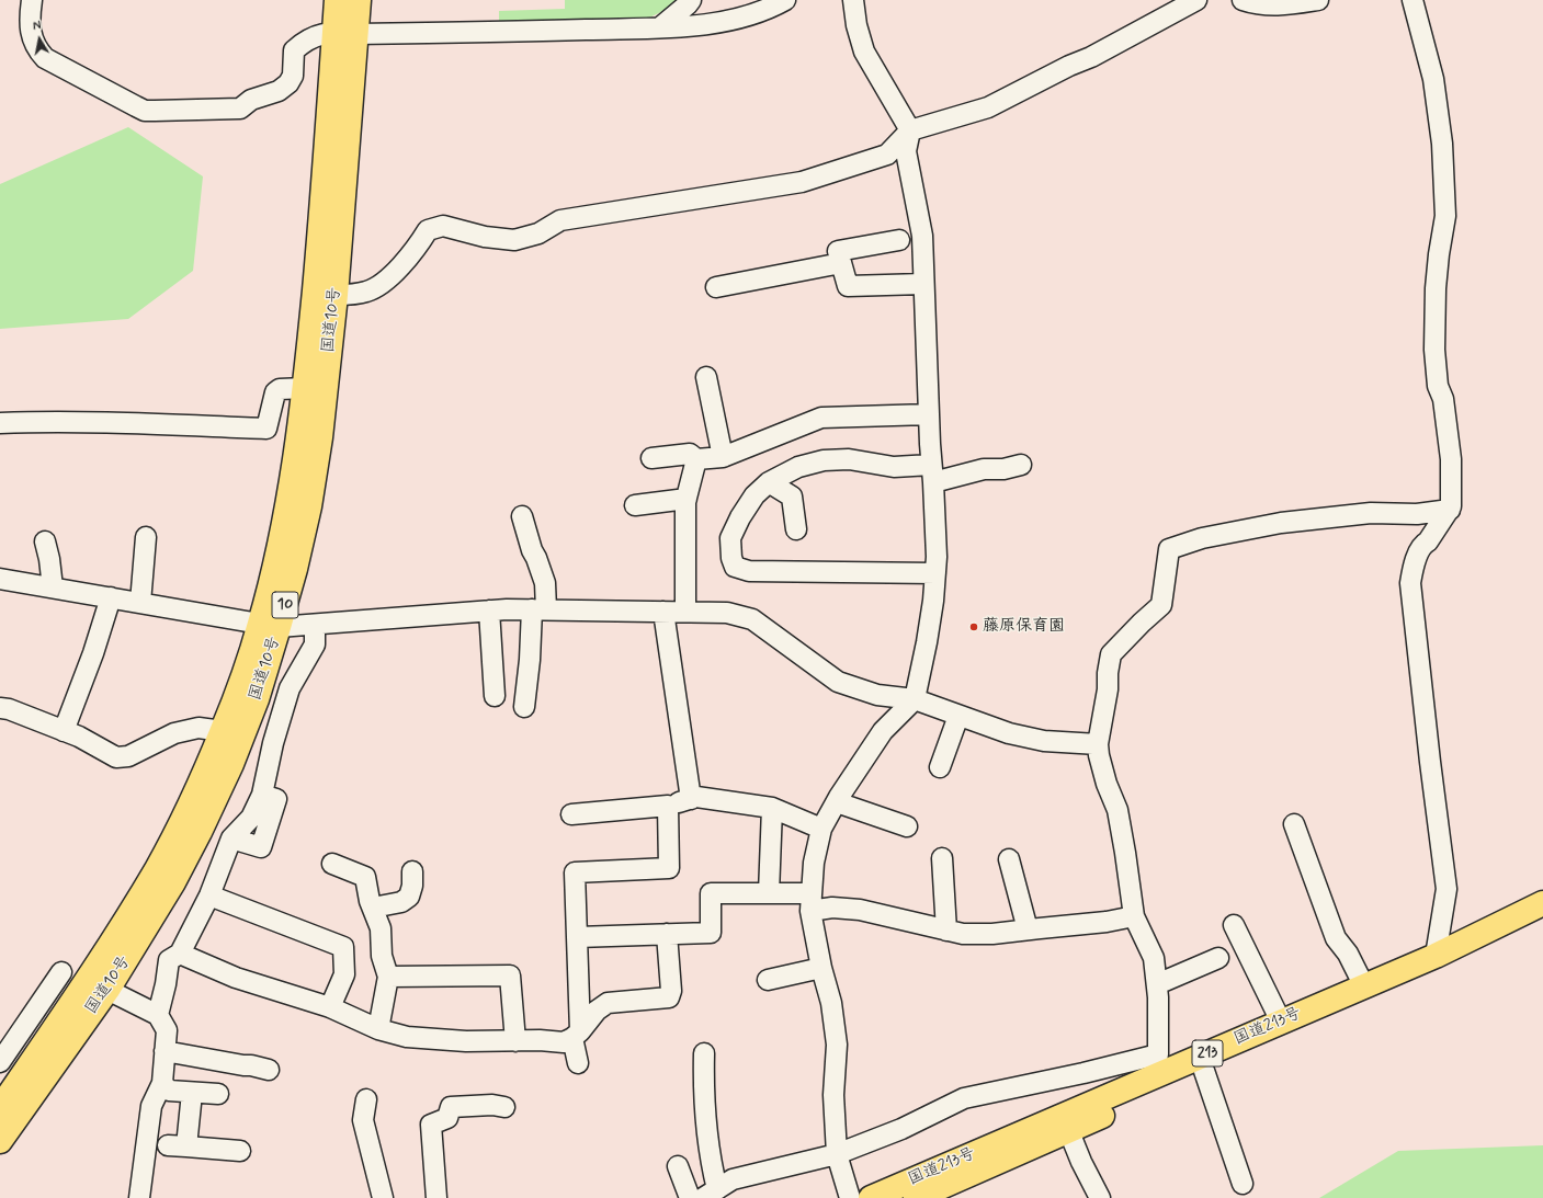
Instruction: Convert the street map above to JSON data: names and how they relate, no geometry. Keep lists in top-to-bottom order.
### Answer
{
  "streets": {
    "highway": [
      "国道10号",
      "10",
      "国道213号",
      "213"
    ]
  },
  "places": ["藤原保育園"],
  "north": "top"
}
